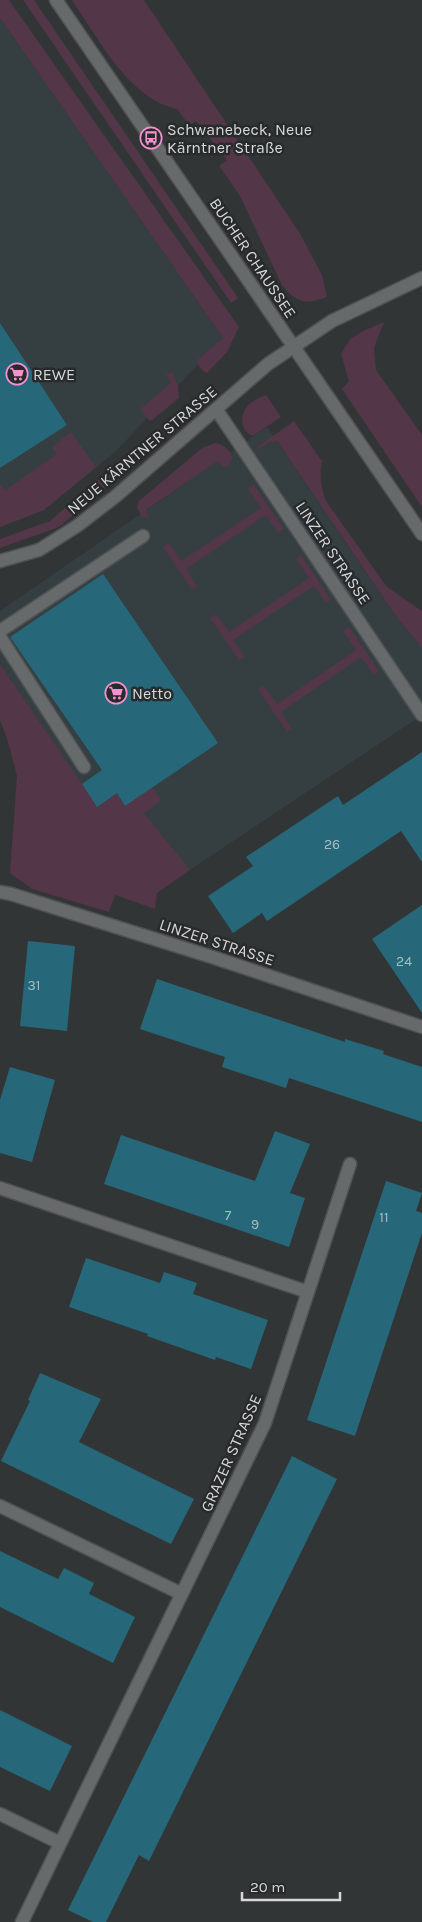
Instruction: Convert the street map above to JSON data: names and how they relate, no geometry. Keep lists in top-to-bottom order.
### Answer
{
  "streets": {
    "street": [
      "BUCHER CHAUSSEE",
      "NEUE KÄRNTNER STRASSE",
      "LINZER STRASSE",
      "GRAZER STRASSE"
    ]
  },
  "crossings": [
    ["BUCHER CHAUSSEE", "NEUE KÄRNTNER STRASSE"],
    ["NEUE KÄRNTNER STRASSE", "LINZER STRASSE"]
  ],
  "places": {
    "bus stop": ["Schwanebeck, Neue Kärntner Straße"],
    "supermarket": ["REWE", "Netto"]
  },
  "house_numbers": [
    "26",
    "24",
    "31",
    "7",
    "11",
    "9"
  ],
  "scale_bar": "20 m"
}
